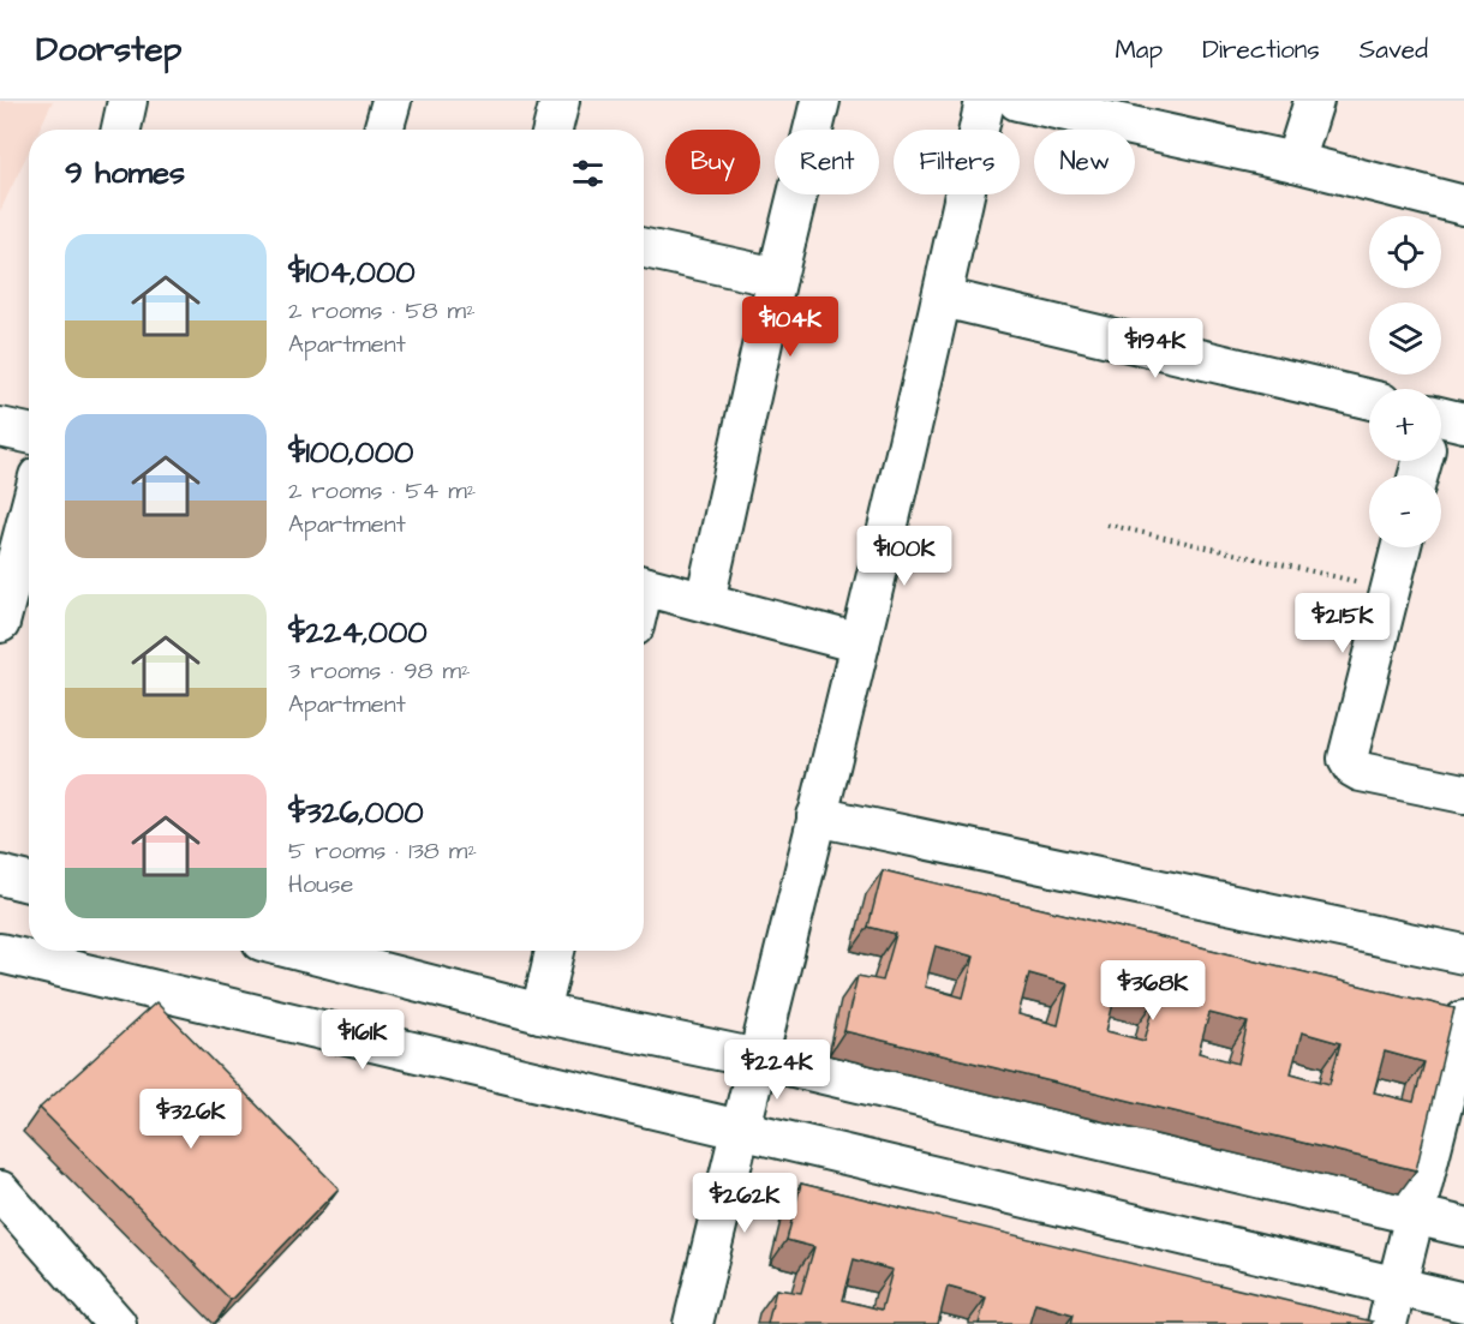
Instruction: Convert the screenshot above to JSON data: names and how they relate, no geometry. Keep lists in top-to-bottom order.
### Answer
{
  "page": {
    "header": "Doorstep",
    "nav": ["Map", "Directions", "Saved"],
    "chip": [
      "Buy",
      "Rent",
      "Filters",
      "New"
    ],
    "heading": "9 homes",
    "map_buttons": ["+", "−"],
    "list": [
      {
        "name": "$104,000",
        "note": "2 rooms · 58 m² · Apartment"
      },
      {
        "name": "$100,000",
        "note": "2 rooms · 54 m² · Apartment"
      },
      {
        "name": "$224,000",
        "note": "3 rooms · 98 m² · Apartment"
      },
      {
        "name": "$326,000",
        "note": "5 rooms · 138 m² · House"
      }
    ],
    "price": [
      "$104K",
      "$194K",
      "$100K",
      "$215K",
      "$368K",
      "$161K",
      "$224K",
      "$326K",
      "$262K"
    ]
  }
}
